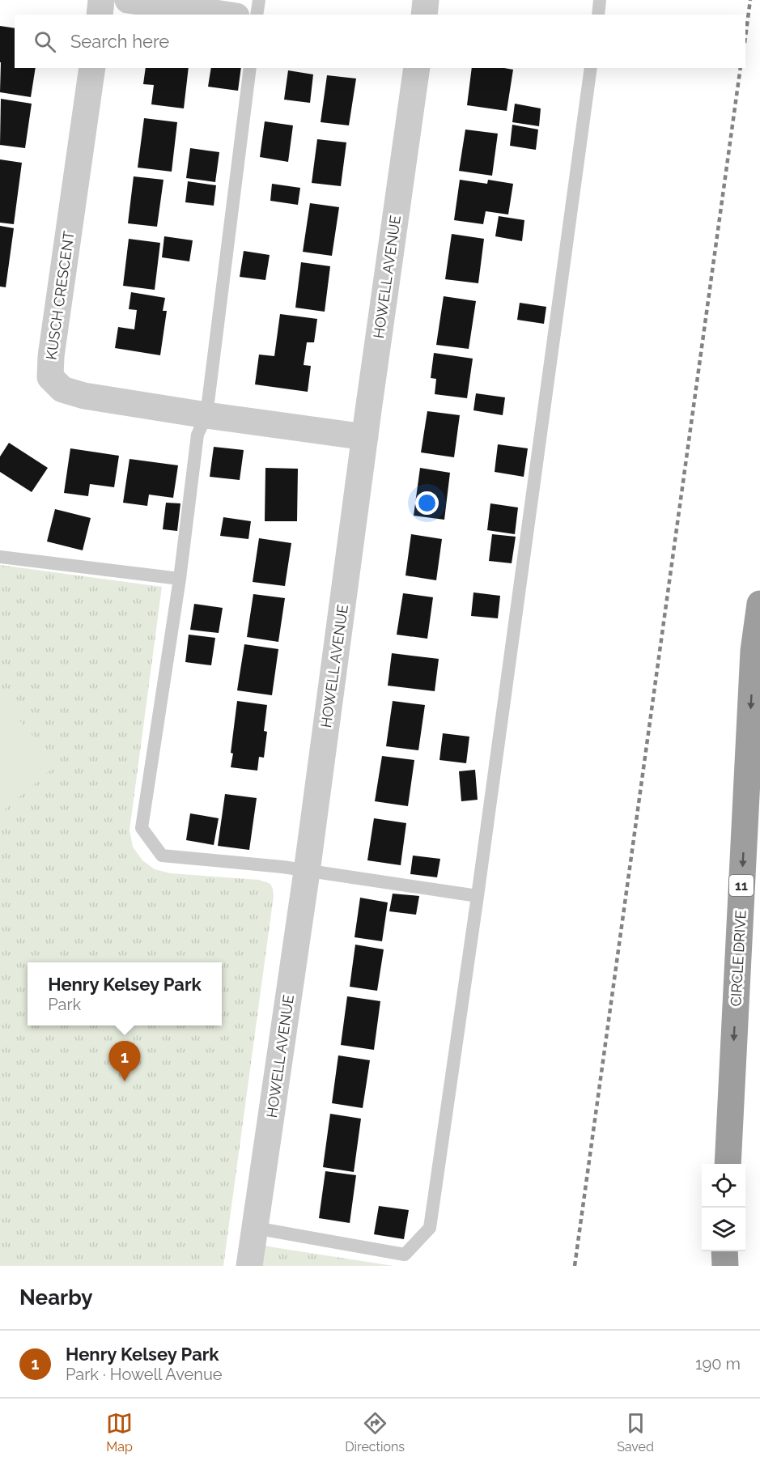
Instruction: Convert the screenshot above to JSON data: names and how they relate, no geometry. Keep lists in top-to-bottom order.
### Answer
{
  "streets": {
    "highway": ["11", "CIRCLE DRIVE"],
    "street": ["HOWELL AVENUE", "KUSCH CRESCENT"]
  },
  "crossings": [
    ["HOWELL AVENUE", "KUSCH CRESCENT"]
  ],
  "one_way": ["CIRCLE DRIVE"],
  "page": {
    "search": "Search here",
    "popup": ["Henry Kelsey Park", "Park"],
    "pins": "1",
    "heading": "Nearby",
    "list": [
      {
        "mark": "1",
        "name": "Henry Kelsey Park",
        "note": "Park · Howell Avenue",
        "value": "190 m"
      }
    ],
    "nav": ["Map", "Directions", "Saved"]
  }
}
